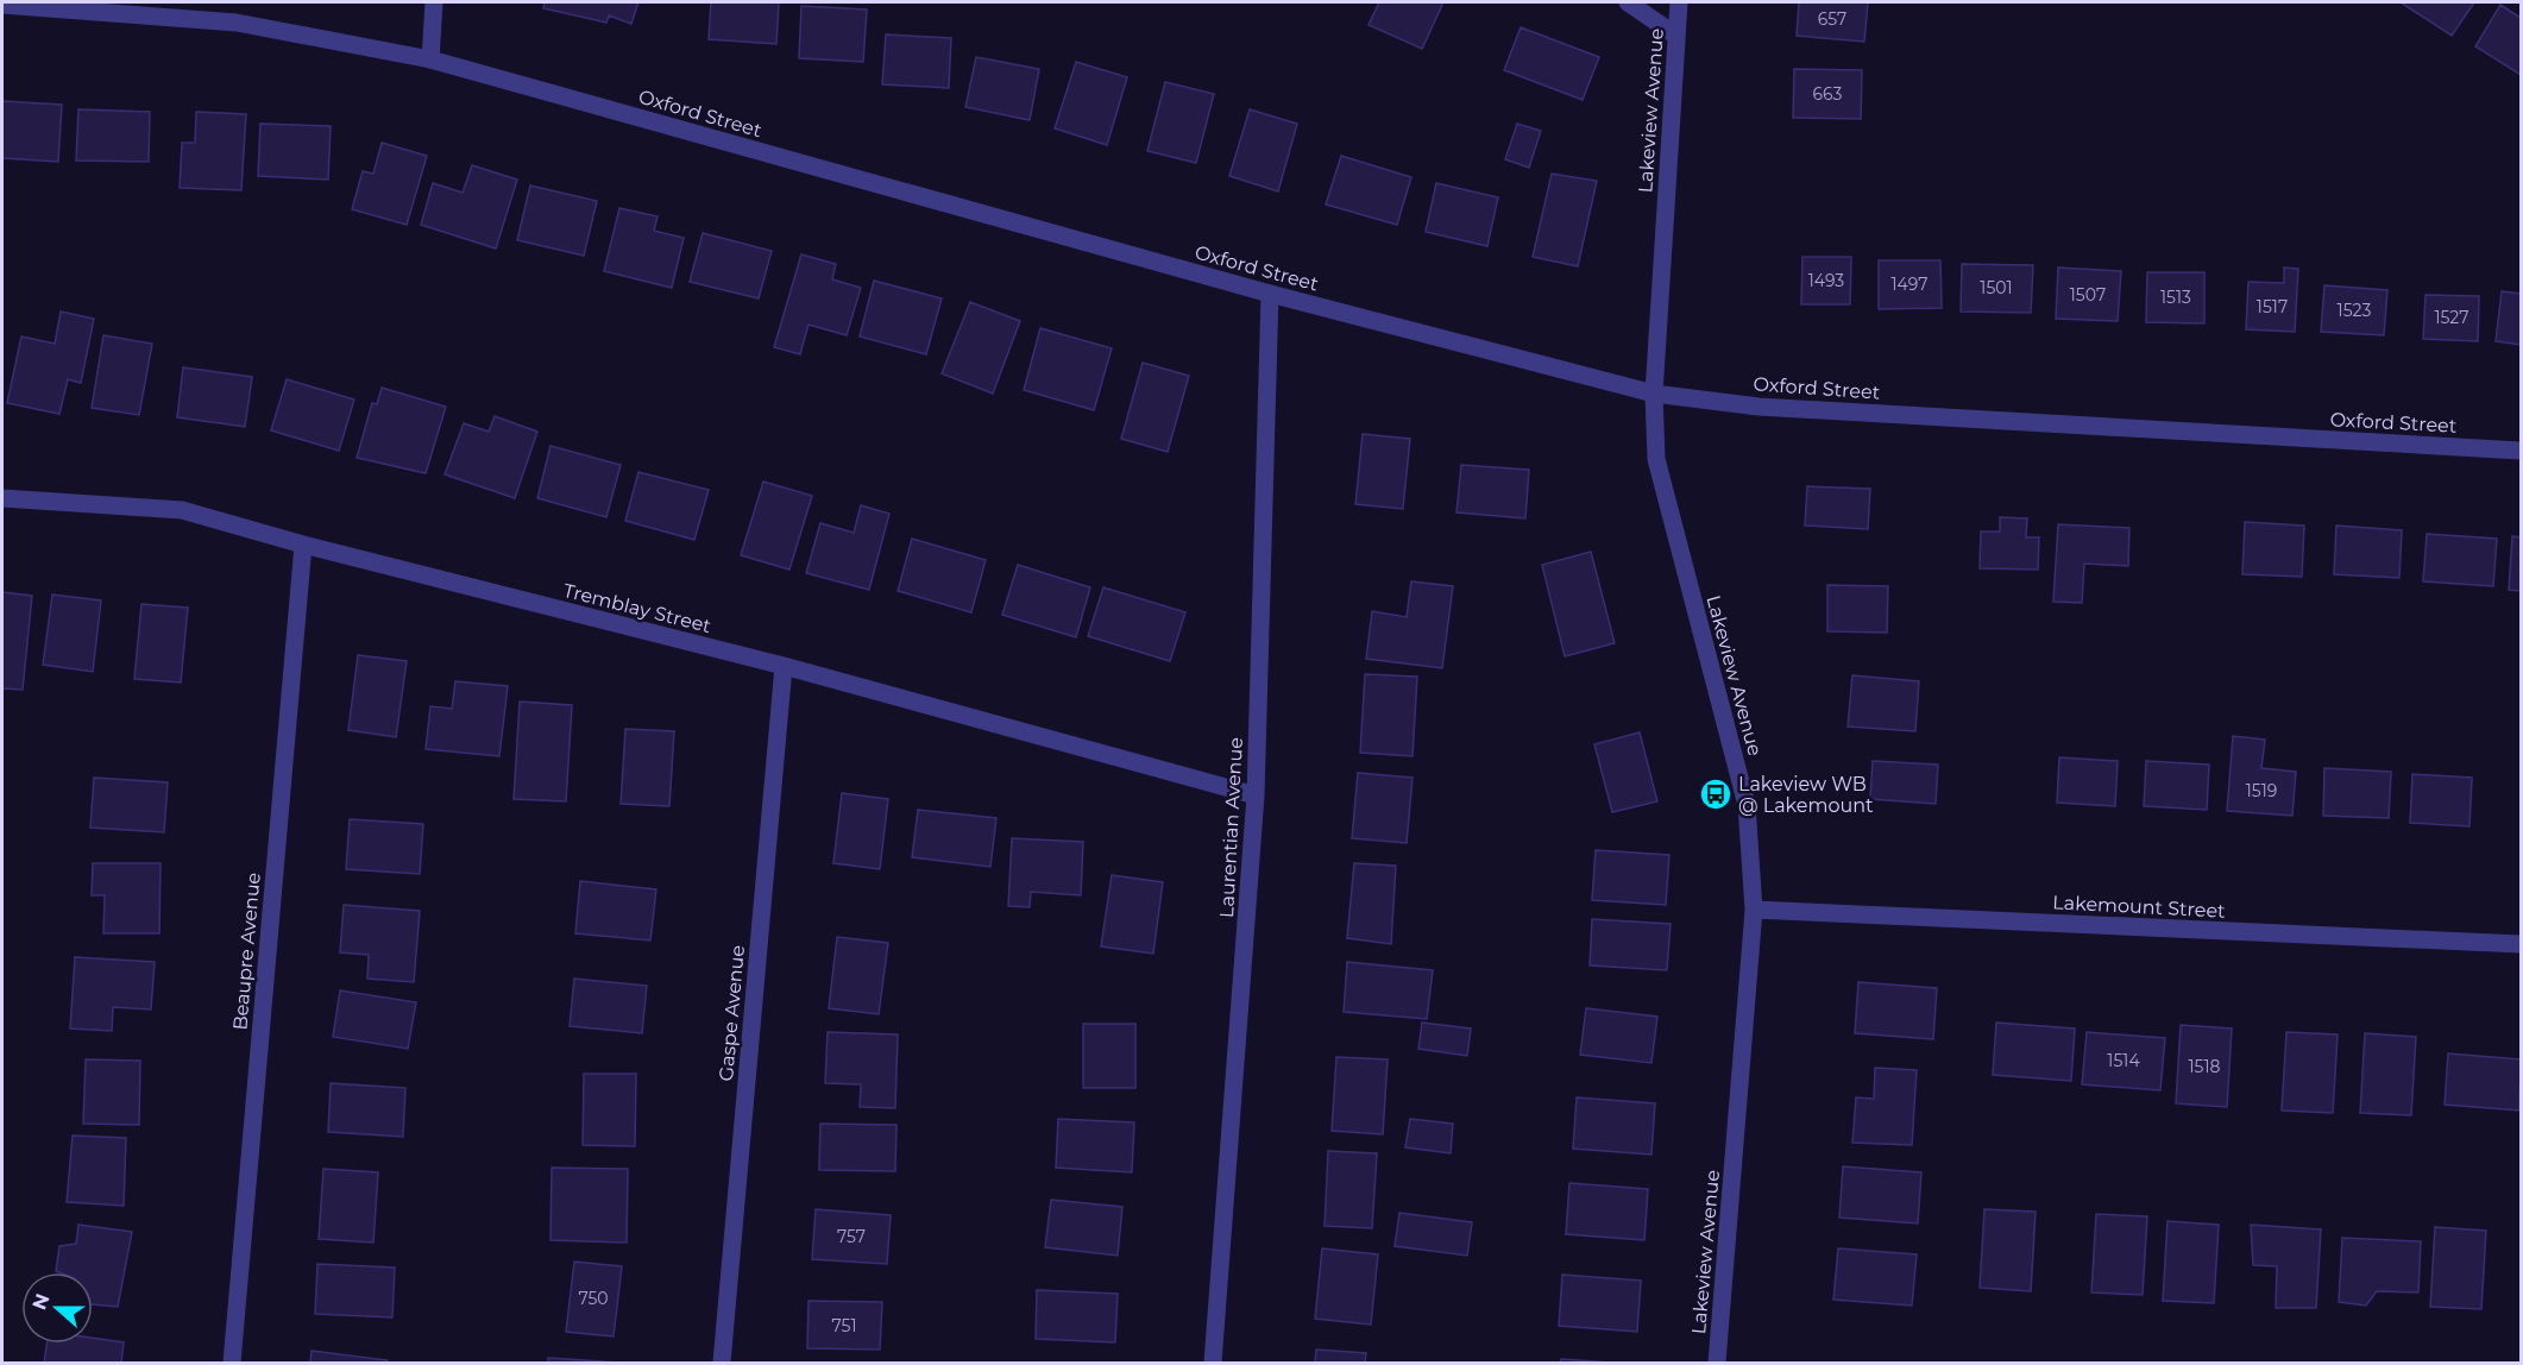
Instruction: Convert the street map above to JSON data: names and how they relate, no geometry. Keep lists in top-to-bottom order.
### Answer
{
  "streets": {
    "street": [
      "Lakeview Avenue",
      "Oxford Street",
      "Tremblay Street",
      "Laurentian Avenue",
      "Lakemount Street",
      "Beaupre Avenue",
      "Gaspe Avenue"
    ]
  },
  "crossings": [
    ["Lakeview Avenue", "Oxford Street"],
    ["Lakeview Avenue", "Lakemount Street"],
    ["Oxford Street", "Laurentian Avenue"],
    ["Tremblay Street", "Laurentian Avenue"],
    ["Tremblay Street", "Beaupre Avenue"],
    ["Tremblay Street", "Gaspe Avenue"]
  ],
  "places": {
    "bus stop": ["Lakeview WB @ Lakemount"]
  },
  "house_numbers": [
    "657",
    "663",
    "1493",
    "1497",
    "1501",
    "1507",
    "1513",
    "1517",
    "1523",
    "1527",
    "1519",
    "1514",
    "1518",
    "757",
    "750",
    "751"
  ],
  "north": "left"
}
